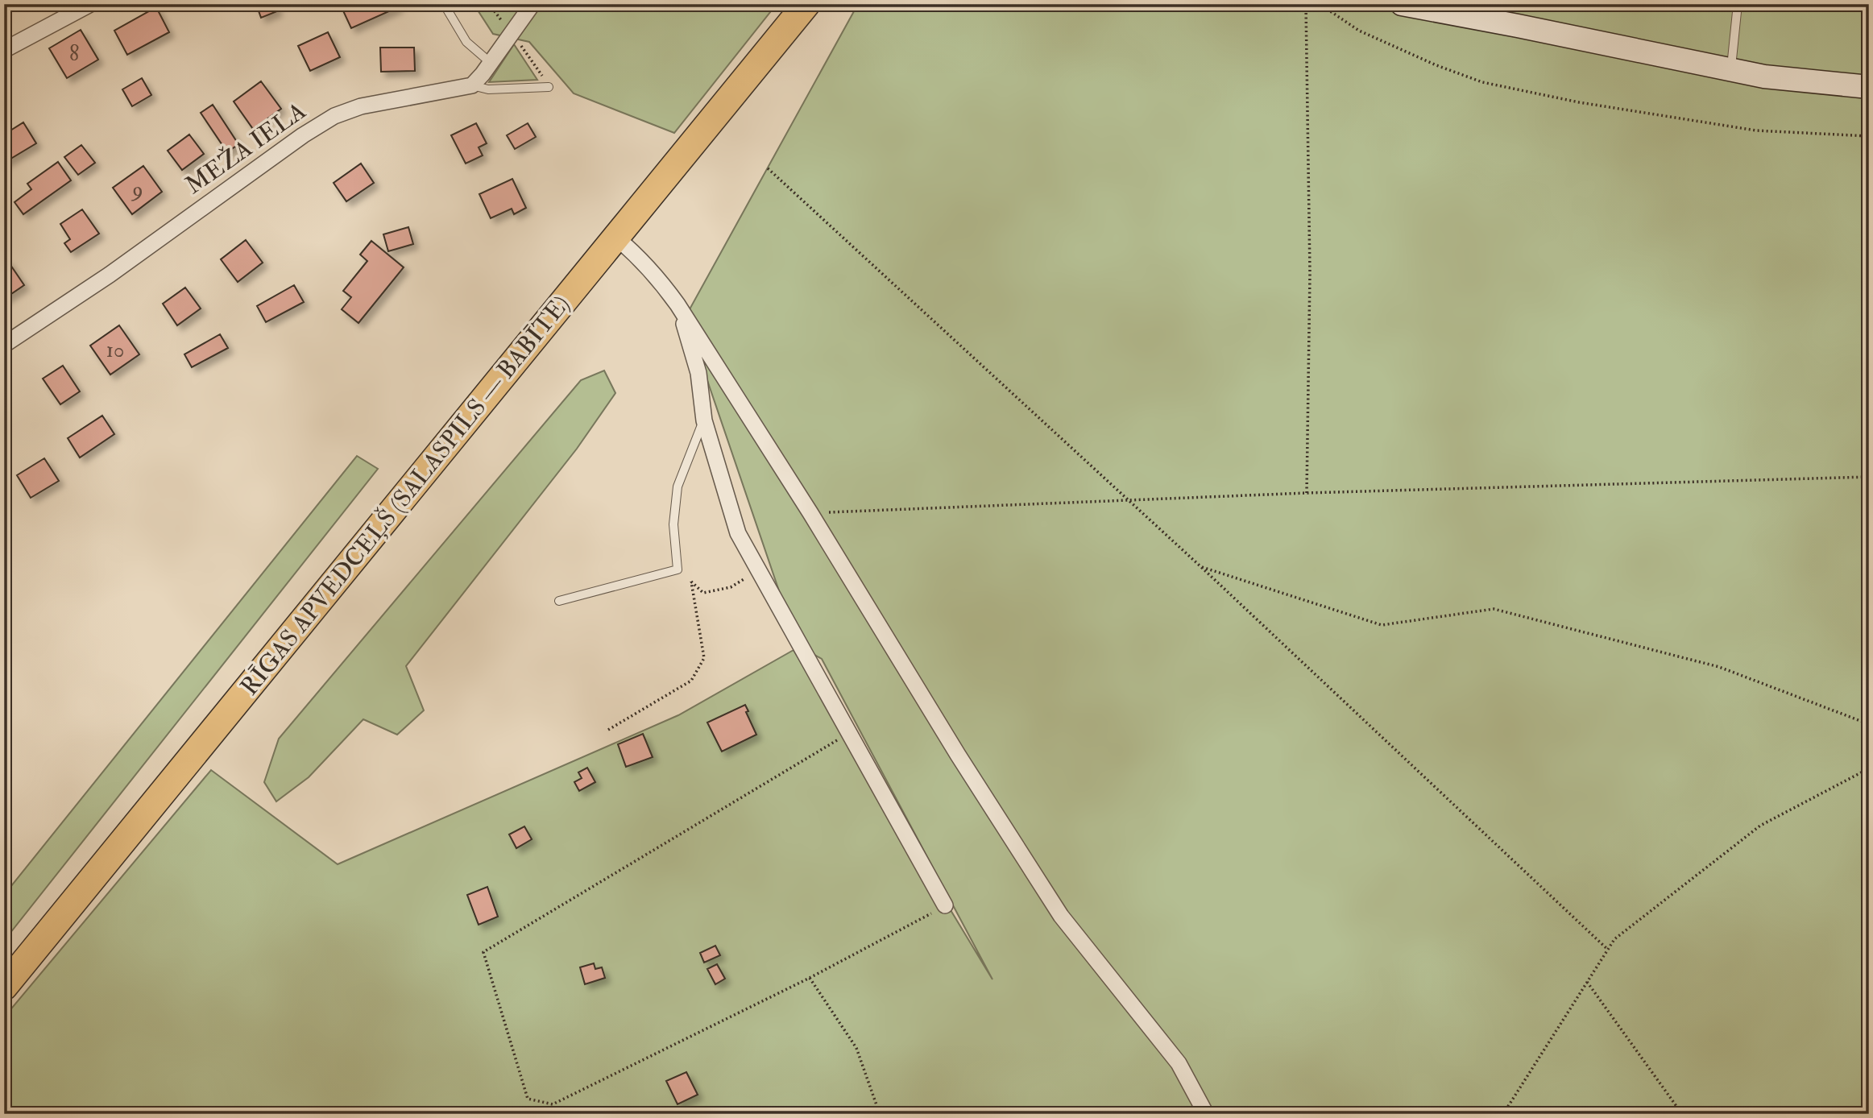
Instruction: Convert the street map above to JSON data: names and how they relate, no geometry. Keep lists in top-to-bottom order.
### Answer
{
  "streets": {
    "highway": ["RĪGAS APVEDCEĻŠ (SALASPILS — BABĪTE)"],
    "street": ["MEŽA IELA"]
  },
  "house_numbers": ["8", "9", "10"]
}
